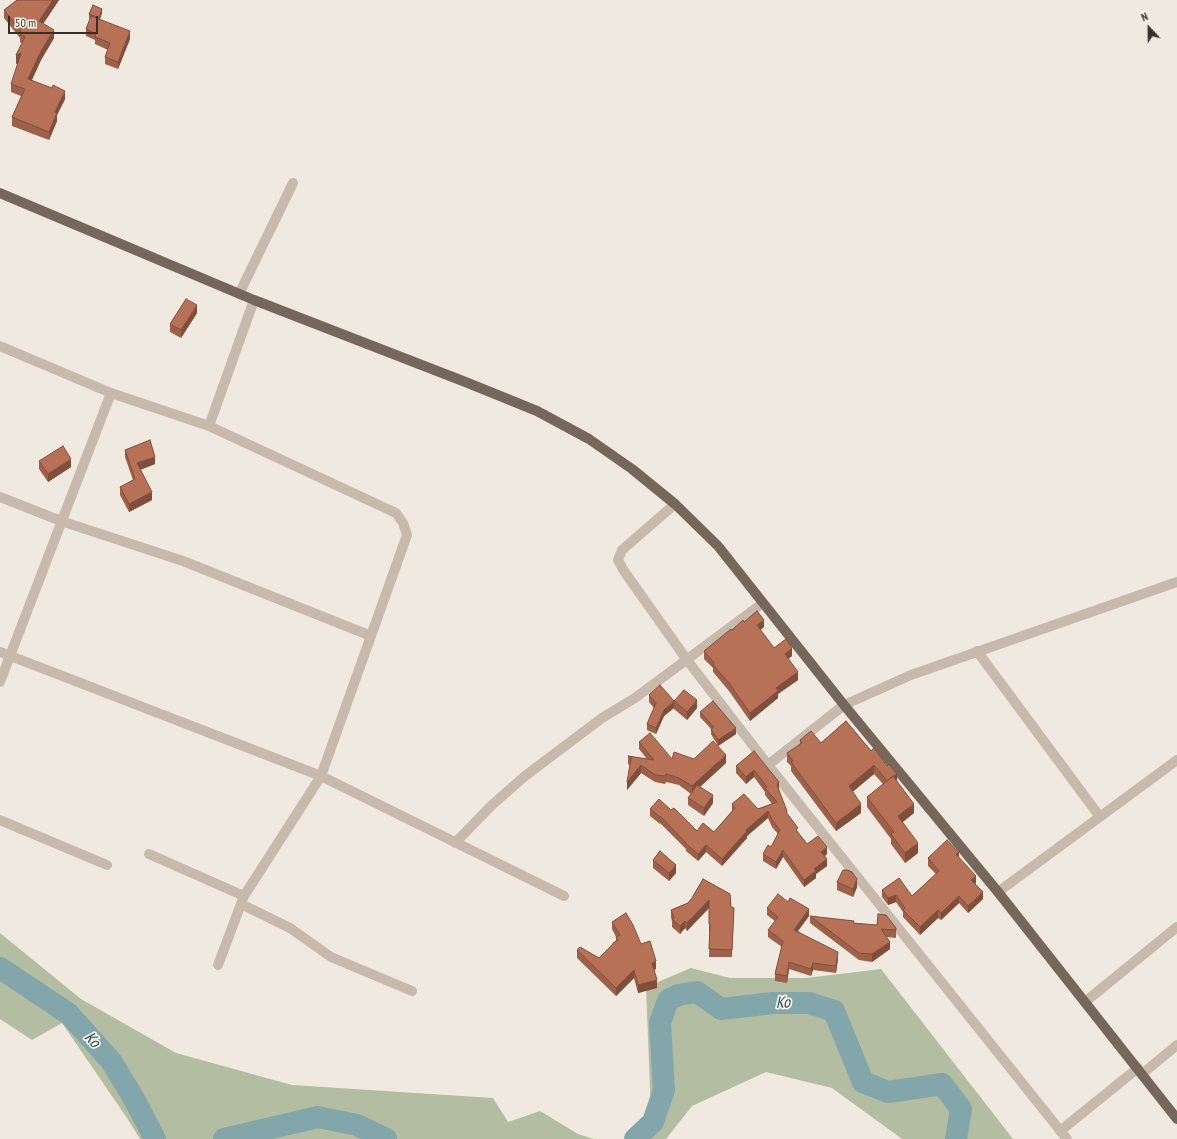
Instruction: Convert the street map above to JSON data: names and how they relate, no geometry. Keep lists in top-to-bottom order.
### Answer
{
  "water": ["Ko"],
  "scale_bar": "50 m",
  "north": "top"
}
